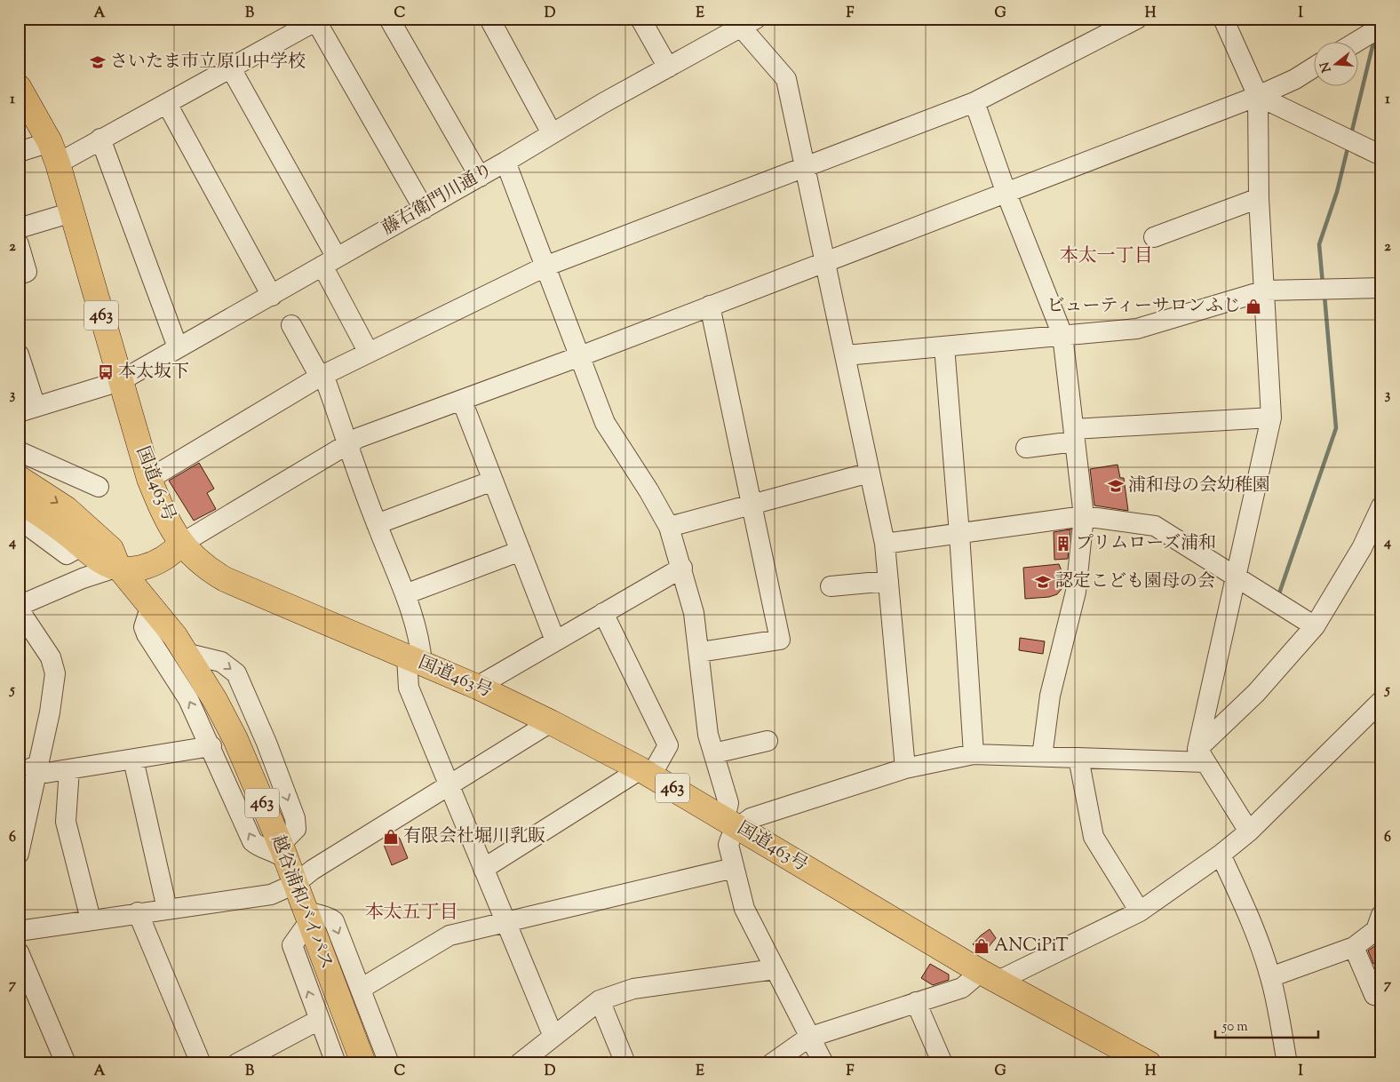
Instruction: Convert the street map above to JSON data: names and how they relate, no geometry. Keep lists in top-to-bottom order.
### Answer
{
  "streets": {
    "highway": ["463", "国道463号", "越谷浦和バイパス"],
    "street": ["藤右衛門川通り"]
  },
  "crossings": [
    ["藤右衛門川通り", "国道463号"],
    ["463", "国道463号"],
    ["463", "越谷浦和バイパス"]
  ],
  "districts": ["本太一丁目", "本太五丁目"],
  "places": {
    "school or university": ["さいたま市立原山中学校", "浦和母の会幼稚園", "認定こども園母の会"],
    "shop": ["ビューティーサロンふじ", "有限会社堀川乳販", "ANCiPiT"],
    "bus stop": ["本太坂下"],
    "building": ["プリムローズ浦和"]
  },
  "scale_bar": "50 m",
  "north": "left",
  "grid": {
    "columns": [
      "A",
      "B",
      "C",
      "D",
      "E",
      "F",
      "G",
      "H",
      "I"
    ],
    "rows": [
      "1",
      "2",
      "3",
      "4",
      "5",
      "6",
      "7"
    ]
  }
}
